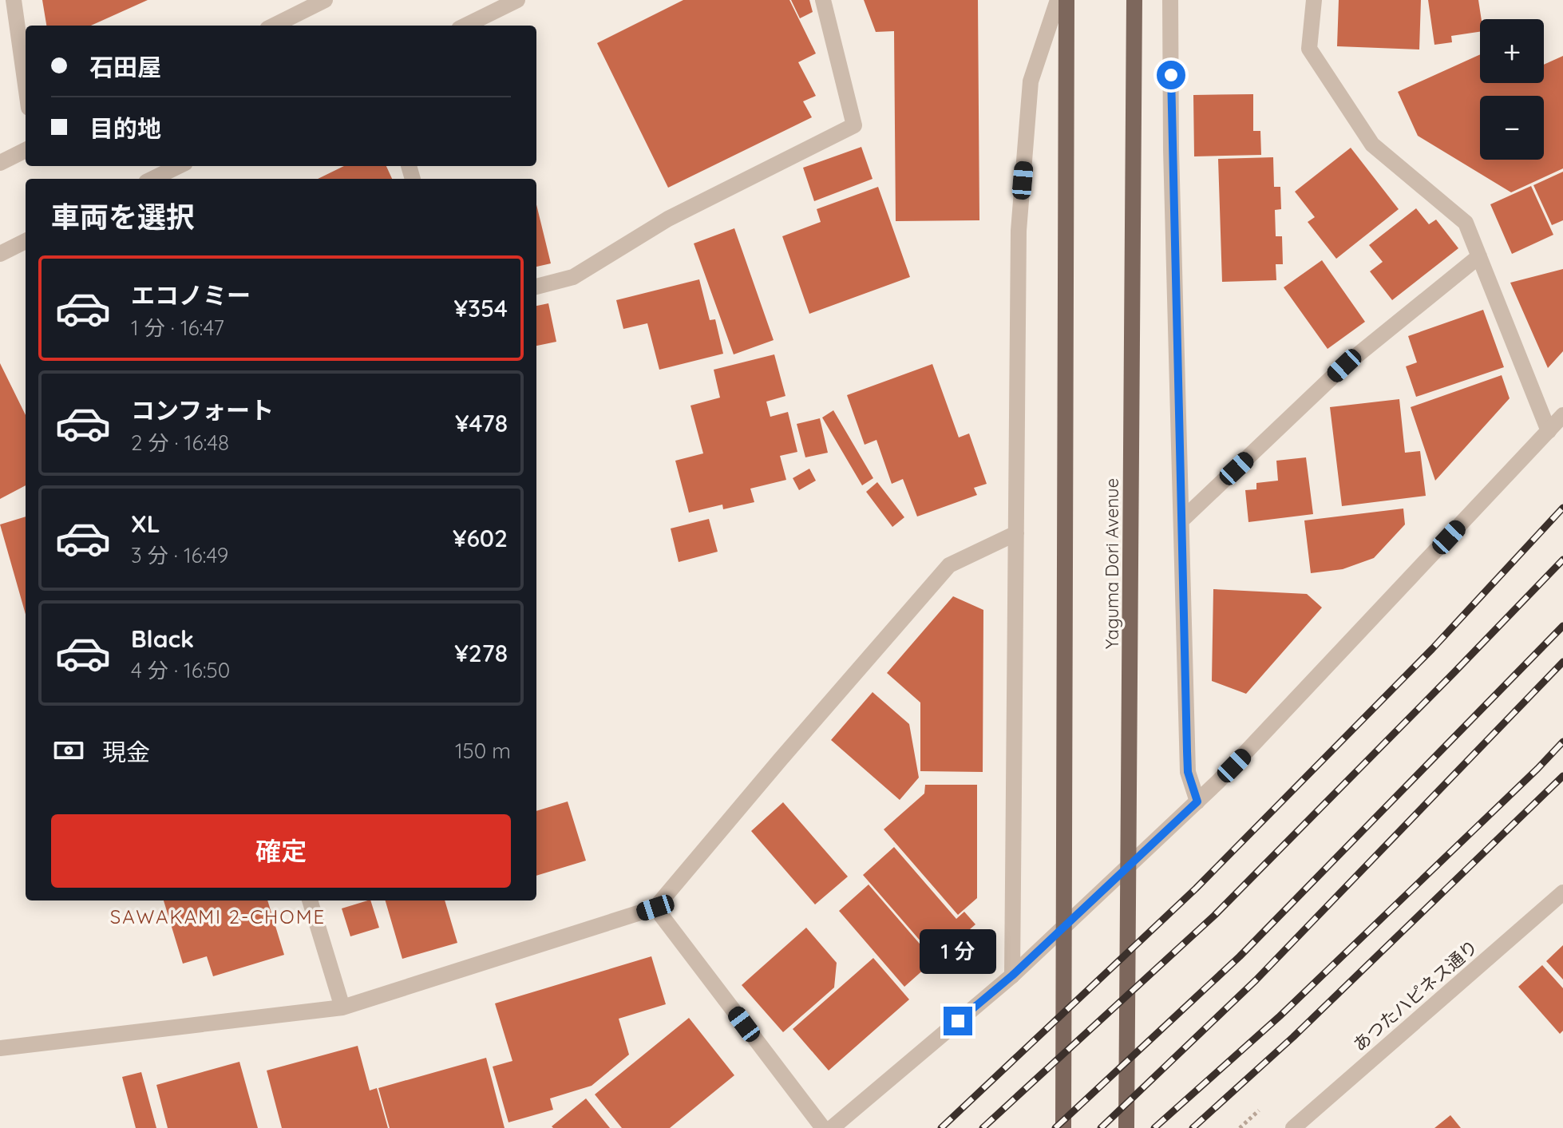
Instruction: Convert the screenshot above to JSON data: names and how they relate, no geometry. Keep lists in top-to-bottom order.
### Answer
{
  "streets": {
    "main road": ["Yaguma Dori Avenue"],
    "street": ["あつたハピネス通り"]
  },
  "districts": ["SAWAKAMI 2-CHOME"],
  "page": {
    "map_buttons": ["+", "−"],
    "banner": ["石田屋", "目的地"],
    "heading": "車両を選択",
    "list": [
      {
        "name": "エコノミー",
        "note": "1 分 · 16:47",
        "value": "¥354"
      },
      {
        "name": "コンフォート",
        "note": "2 分 · 16:48",
        "value": "¥478"
      },
      {
        "name": "XL",
        "note": "3 分 · 16:49",
        "value": "¥602"
      },
      {
        "name": "Black",
        "note": "4 分 · 16:50",
        "value": "¥278"
      }
    ],
    "pay": ["現金", "150 m"],
    "buttons": "確定",
    "bubble": "1 分"
  }
}
